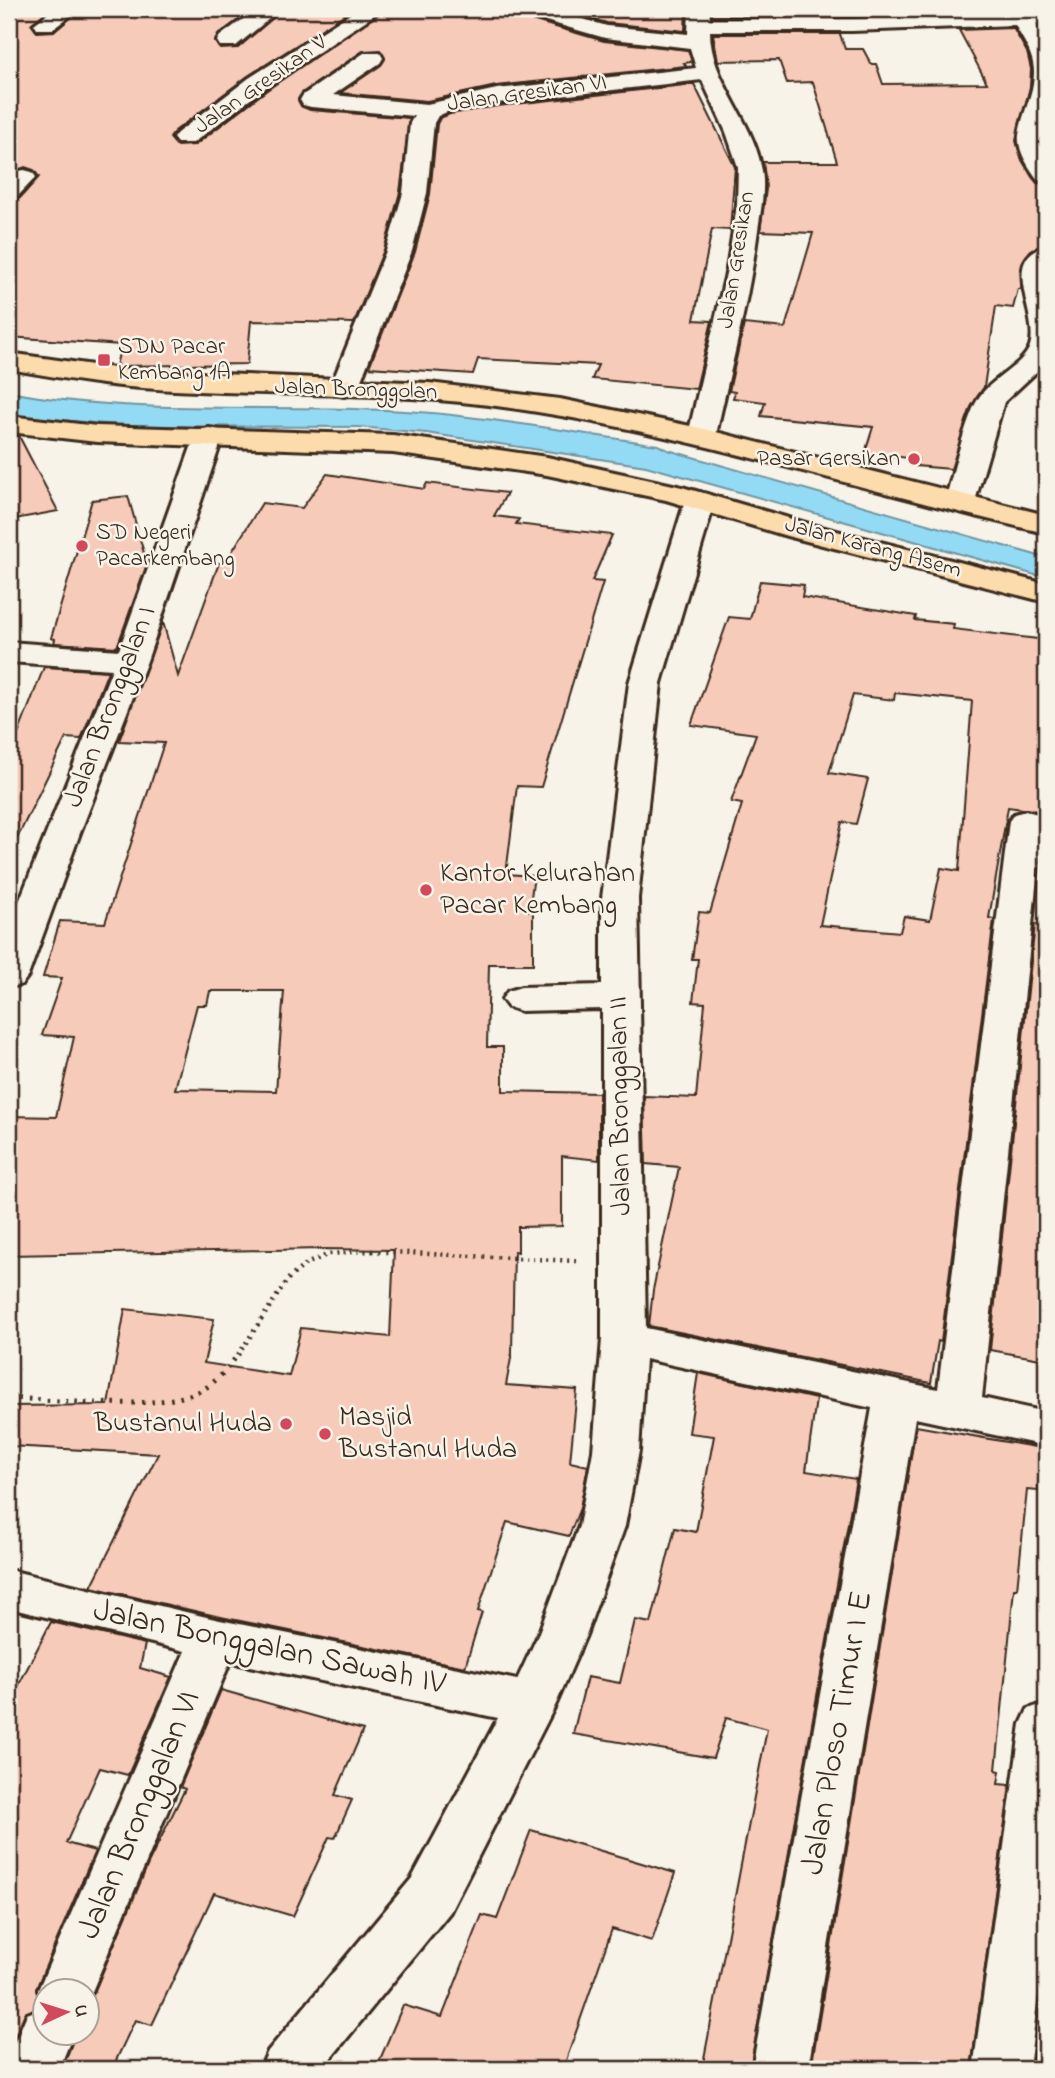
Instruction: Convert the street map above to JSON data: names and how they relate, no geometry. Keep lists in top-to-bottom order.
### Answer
{
  "streets": {
    "main road": ["Jalan Bronggolan", "Jalan Karang Asem"],
    "street": [
      "Jalan Gresikan V",
      "Jalan Gresikan VI",
      "Jalan Gresikan",
      "Jalan Bronggalan I",
      "Jalan Bronggalan II",
      "Jalan Bonggalan Sawah IV",
      "Jalan Ploso Timur I E",
      "Jalan Bronggalan VI"
    ]
  },
  "crossings": [
    ["Jalan Gresikan VI", "Jalan Gresikan"],
    ["Jalan Gresikan VI", "Jalan Bronggolan"],
    ["Jalan Gresikan", "Jalan Bronggolan"],
    ["Jalan Bronggolan", "Jalan Karang Asem"],
    ["Jalan Bronggolan", "Jalan Bronggalan I"],
    ["Jalan Bronggolan", "Jalan Bronggalan II"],
    ["Jalan Karang Asem", "Jalan Bronggalan II"],
    ["Jalan Bronggalan II", "Jalan Bonggalan Sawah IV"],
    ["Jalan Bonggalan Sawah IV", "Jalan Bronggalan VI"]
  ],
  "places": {
    "transit": ["SDN Pacar Kembang 1A"],
    "other": [
      "Pasar Gersikan",
      "SD Negeri Pacarkembang",
      "Kantor Kelurahan Pacar Kembang",
      "Bustanul Huda",
      "Masjid Bustanul Huda"
    ]
  },
  "north": "right"
}
